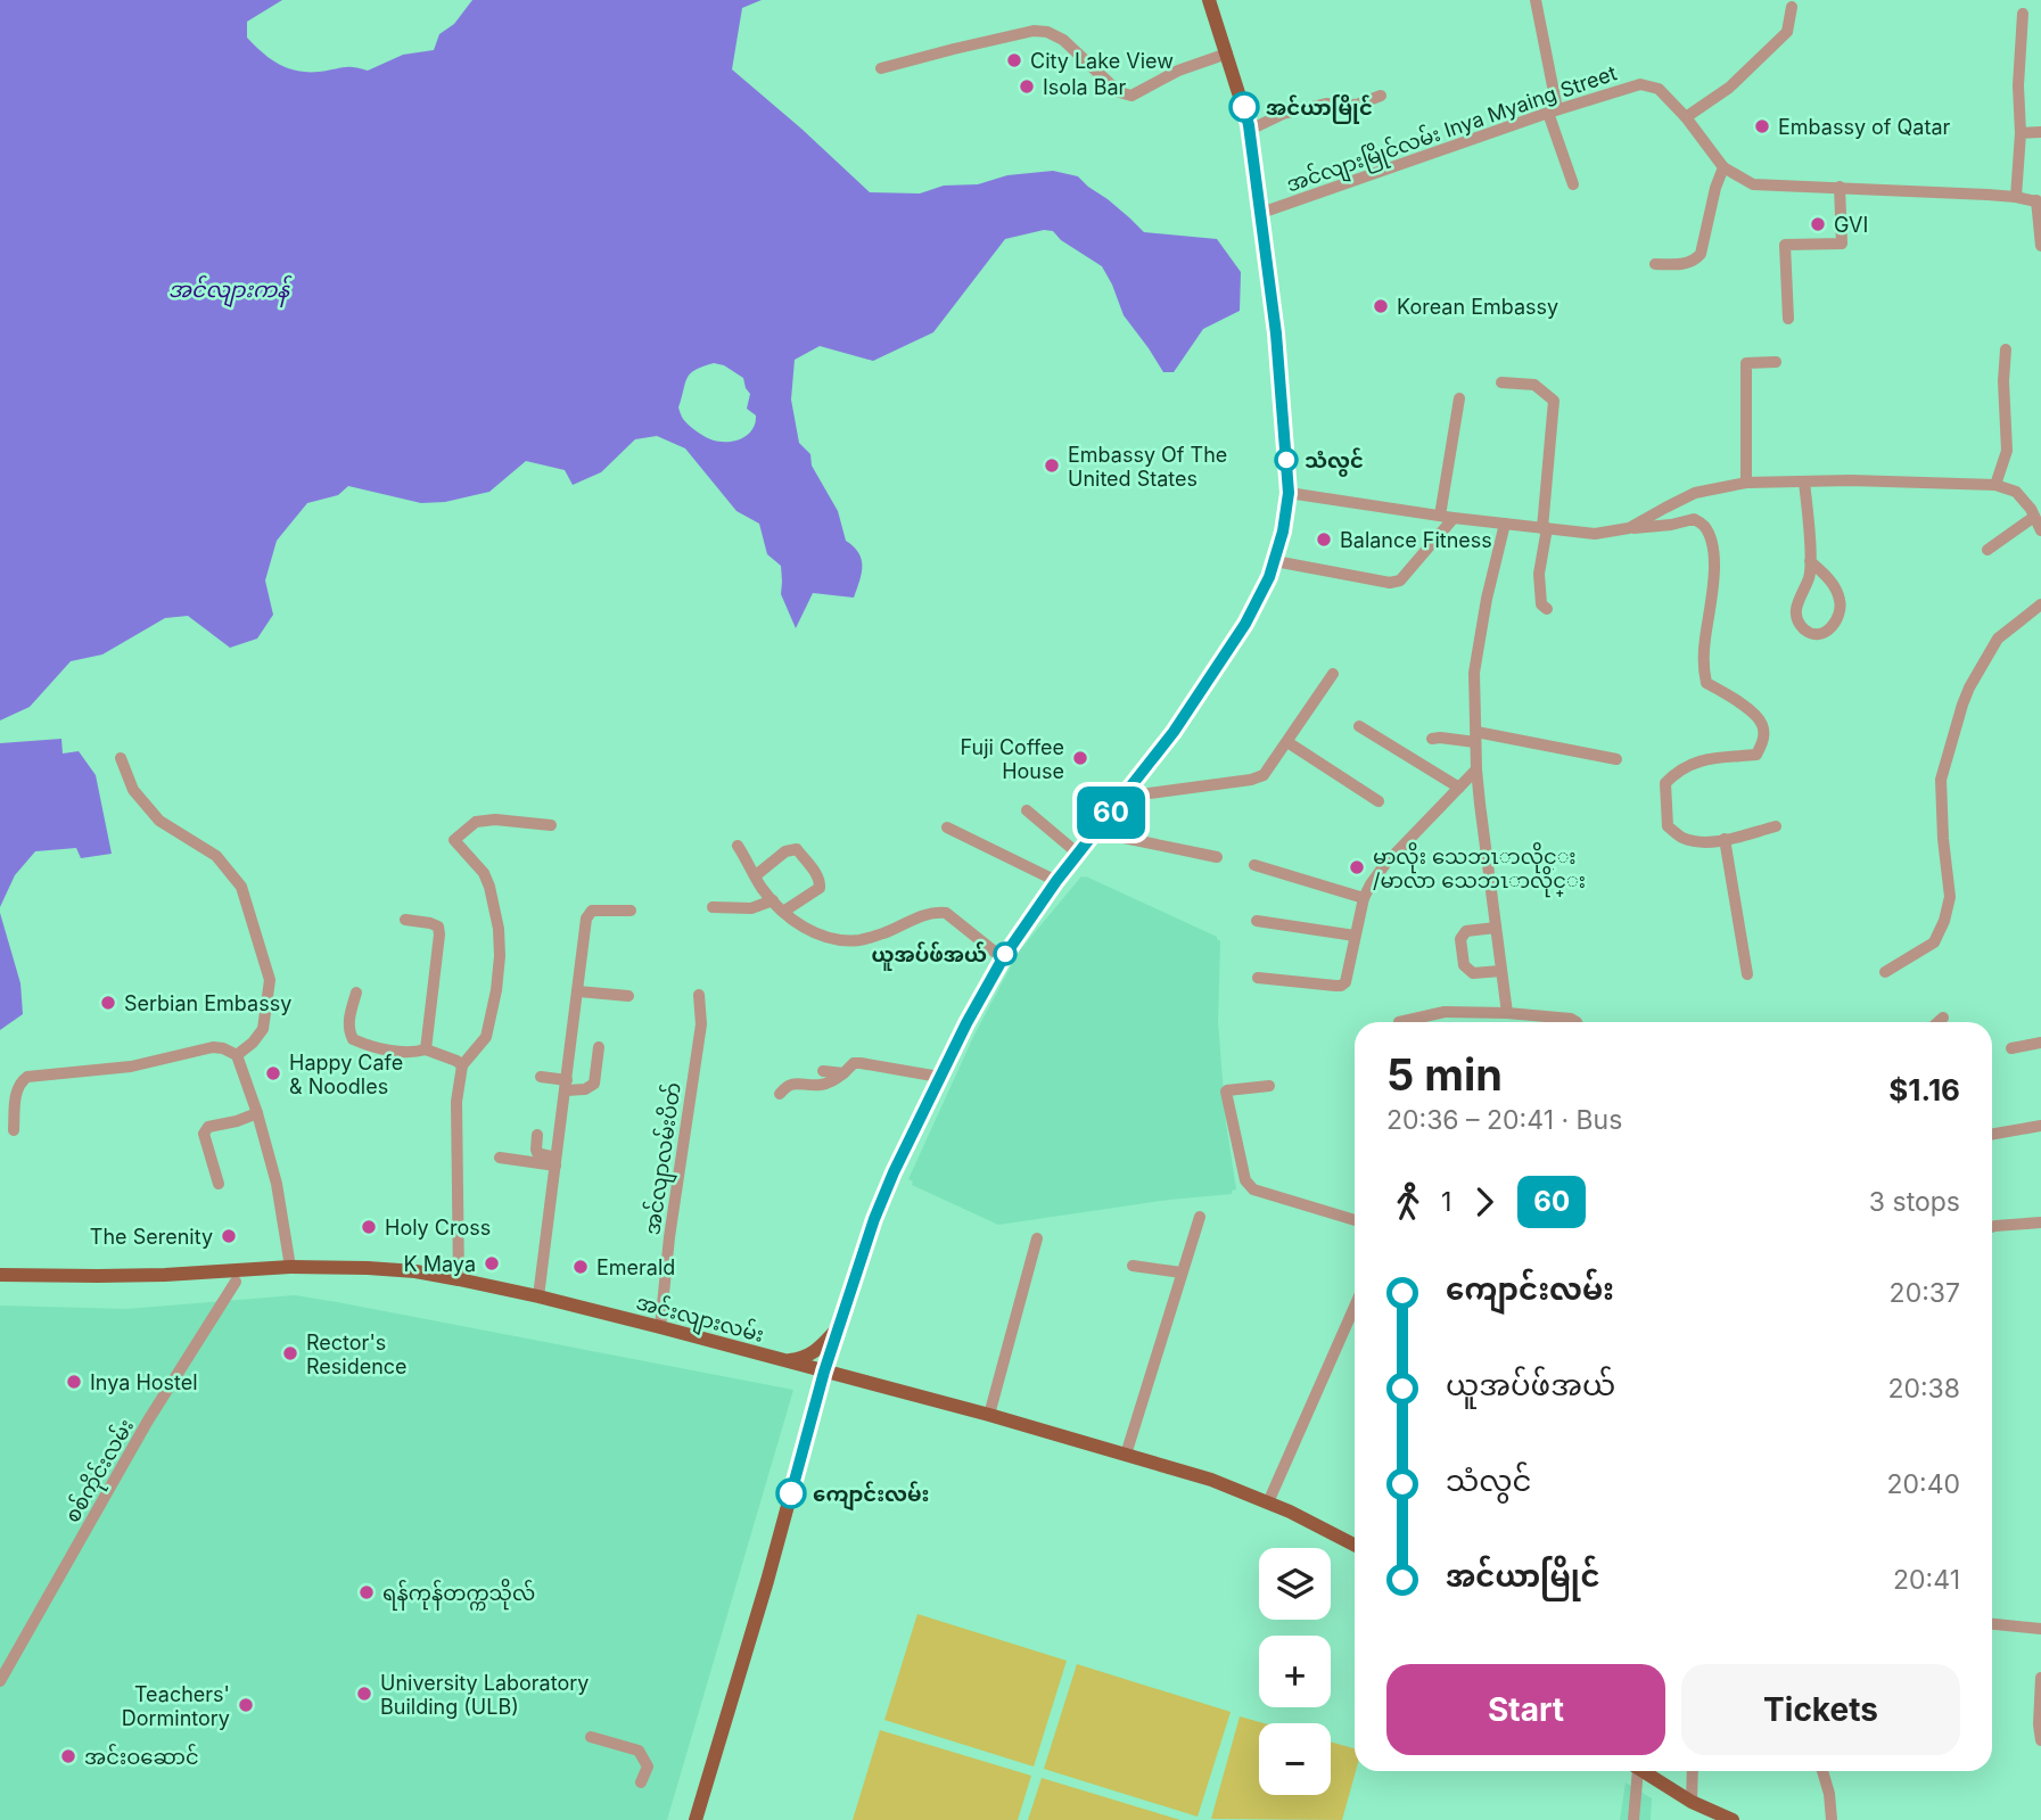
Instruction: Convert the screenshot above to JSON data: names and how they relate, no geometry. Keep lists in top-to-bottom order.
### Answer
{
  "streets": {
    "main road": ["အင်းလျားလမ်း"],
    "street": ["အင်လျားမြိုင်လမ်း Inya Myaing Street", "အင်လျာလမ်းပိတ်", "စစ်ကိုင်းလမ်း"]
  },
  "crossings": [
    ["အင်လျာလမ်းပိတ်", "အင်းလျားလမ်း"]
  ],
  "water": ["အင်လျားကန်"],
  "places": [
    "City Lake View",
    "Isola Bar",
    "အင်ယာမြိုင်",
    "Embassy of Qatar",
    "GVI",
    "Korean Embassy",
    "သံလွင်",
    "Embassy Of The United States",
    "Balance Fitness",
    "Fuji Coffee House",
    "မာလိုး သေဘၤာလိုင္း /မာလာ သေဘၤာလိုင္း",
    "ယူအပ်ဖ်အယ်",
    "Serbian Embassy",
    "Happy Cafe & Noodles",
    "Holy Cross",
    "The Serenity",
    "K Maya",
    "Emerald",
    "Rector's Residence",
    "Inya Hostel",
    "ကျောင်းလမ်း",
    "ရန်ကုန်တက္ကသိုလ်",
    "University Laboratory Building (ULB)",
    "Teachers' Dormintory",
    "အင်းဝ‌ဆောင်"
  ],
  "lines": ["bus line 60"],
  "page": {
    "on_map": "60",
    "heading": ["5 min", "20:36 – 20:41 · Bus", "$1.16"],
    "legs": ["1", "60", "3 stops"],
    "list": [
      {
        "name": "ကျောင်းလမ်း",
        "value": "20:37"
      },
      {
        "name": "ယူအပ်ဖ်အယ်",
        "value": "20:38"
      },
      {
        "name": "သံလွင်",
        "value": "20:40"
      },
      {
        "name": "အင်ယာမြိုင်",
        "value": "20:41"
      }
    ],
    "map_buttons": ["+", "−"],
    "buttons": ["Start", "Tickets"]
  }
}
